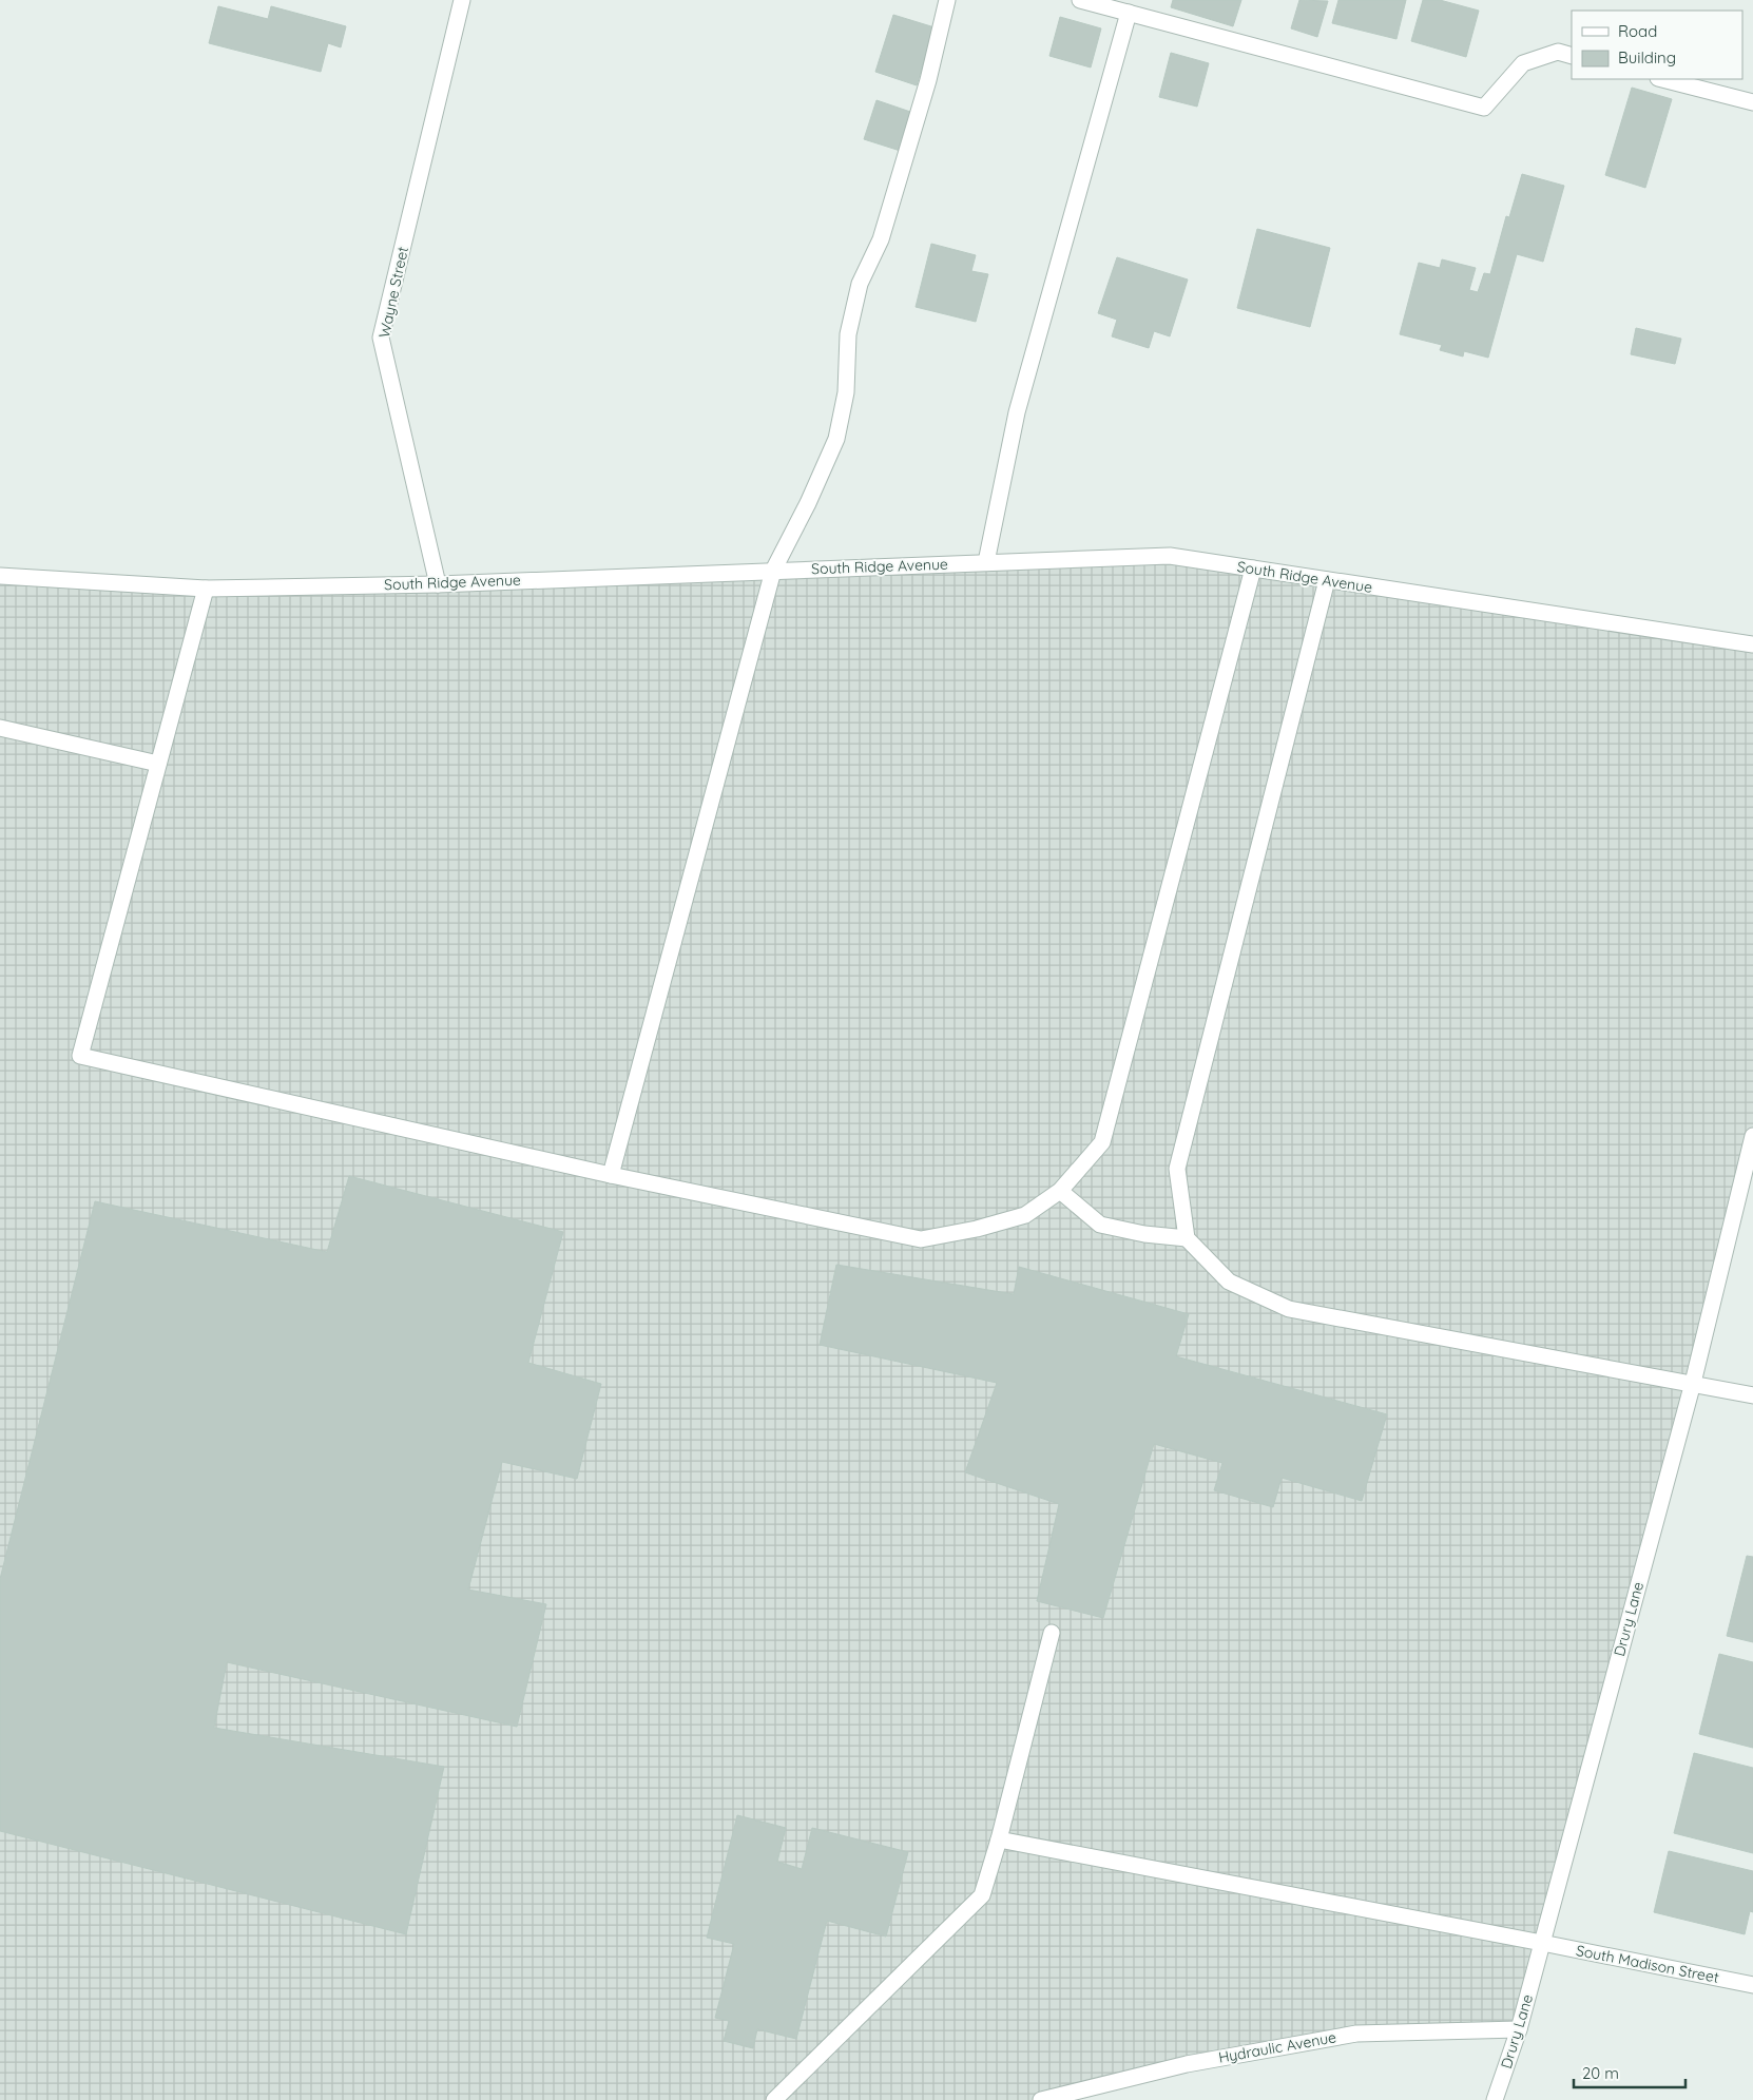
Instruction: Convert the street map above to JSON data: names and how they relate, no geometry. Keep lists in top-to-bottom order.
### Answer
{
  "streets": {
    "street": [
      "Wayne Street",
      "South Ridge Avenue",
      "Drury Lane",
      "South Madison Street",
      "Hydraulic Avenue"
    ]
  },
  "crossings": [
    ["Wayne Street", "South Ridge Avenue"],
    ["Drury Lane", "South Madison Street"],
    ["Drury Lane", "Hydraulic Avenue"]
  ],
  "legend": ["Road", "Building"],
  "scale_bar": "20 m"
}
